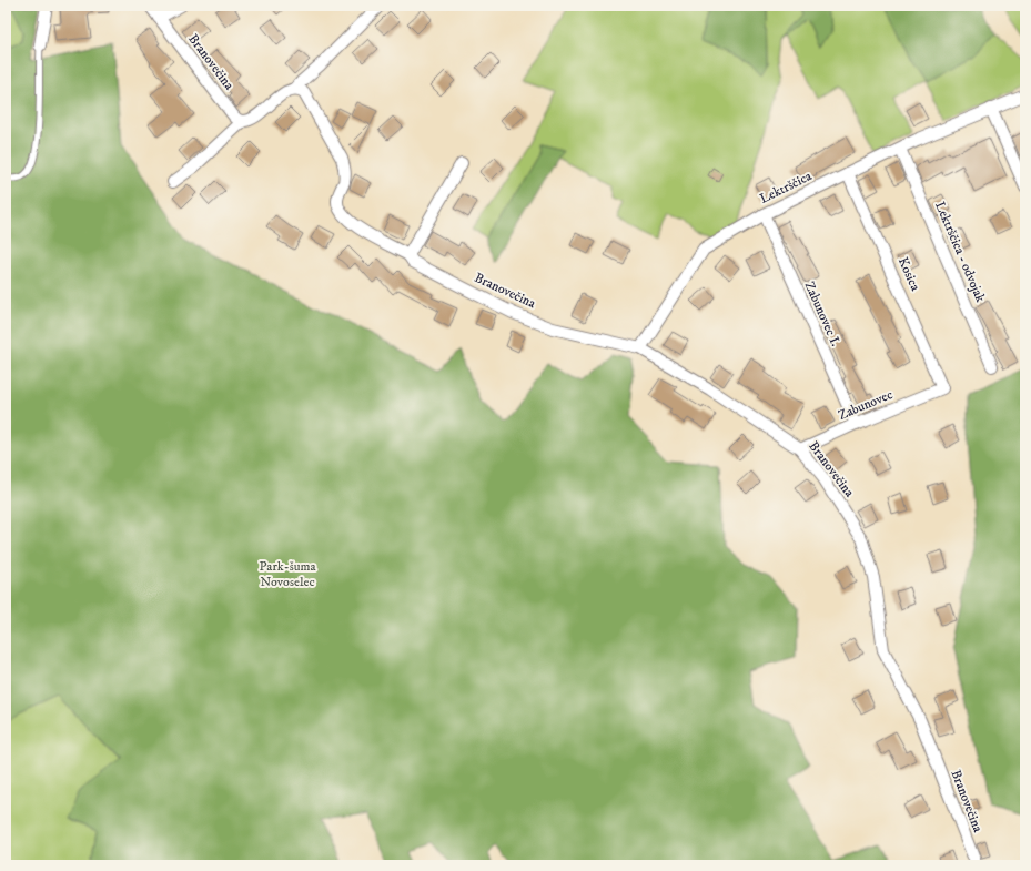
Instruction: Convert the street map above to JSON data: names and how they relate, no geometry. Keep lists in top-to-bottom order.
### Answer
{
  "streets": {
    "street": [
      "Branovečina",
      "Lektrščica",
      "Lektrščica - odvojak",
      "Kosica",
      "Zabunovec I.",
      "Zabunovec"
    ]
  },
  "crossings": [
    ["Branovečina", "Lektrščica"],
    ["Branovečina", "Zabunovec"],
    ["Lektrščica", "Lektrščica - odvojak"],
    ["Lektrščica", "Kosica"],
    ["Lektrščica", "Zabunovec I."],
    ["Kosica", "Zabunovec"],
    ["Zabunovec I.", "Zabunovec"]
  ],
  "parks": ["Park-šuma Novoselec"]
}
